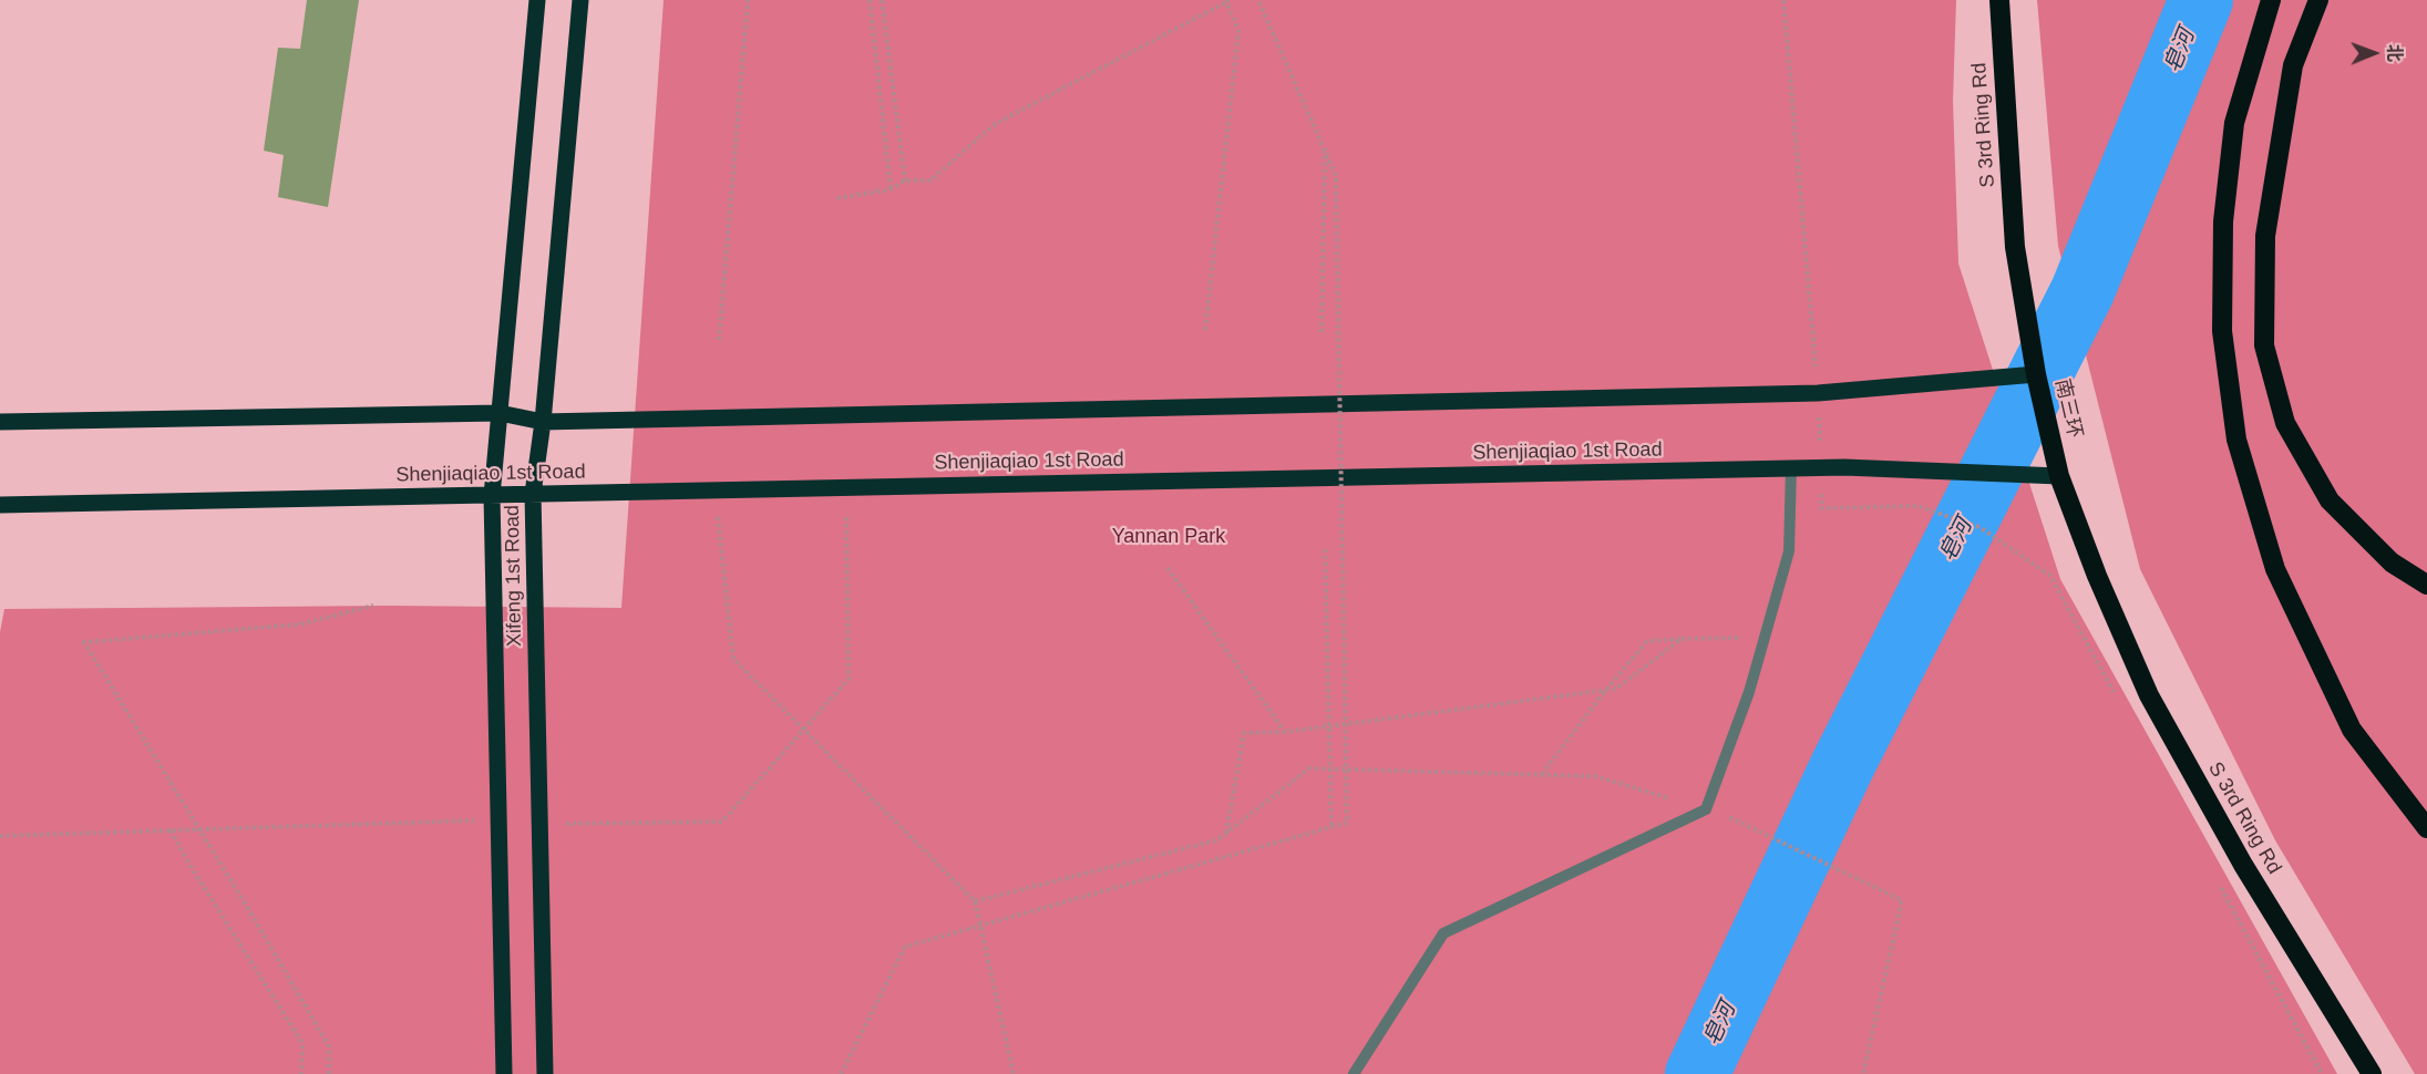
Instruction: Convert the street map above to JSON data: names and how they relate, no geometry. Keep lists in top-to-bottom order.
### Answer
{
  "streets": {
    "highway": ["S 3rd Ring Rd", "南三环"],
    "main road": ["Shenjiaqiao 1st Road", "Xifeng 1st Road"]
  },
  "crossings": [
    ["S 3rd Ring Rd", "南三环"],
    ["南三环", "Shenjiaqiao 1st Road"],
    ["Shenjiaqiao 1st Road", "Xifeng 1st Road"]
  ],
  "water": ["皂河"],
  "parks": ["Yannan Park"],
  "north": "right"
}
